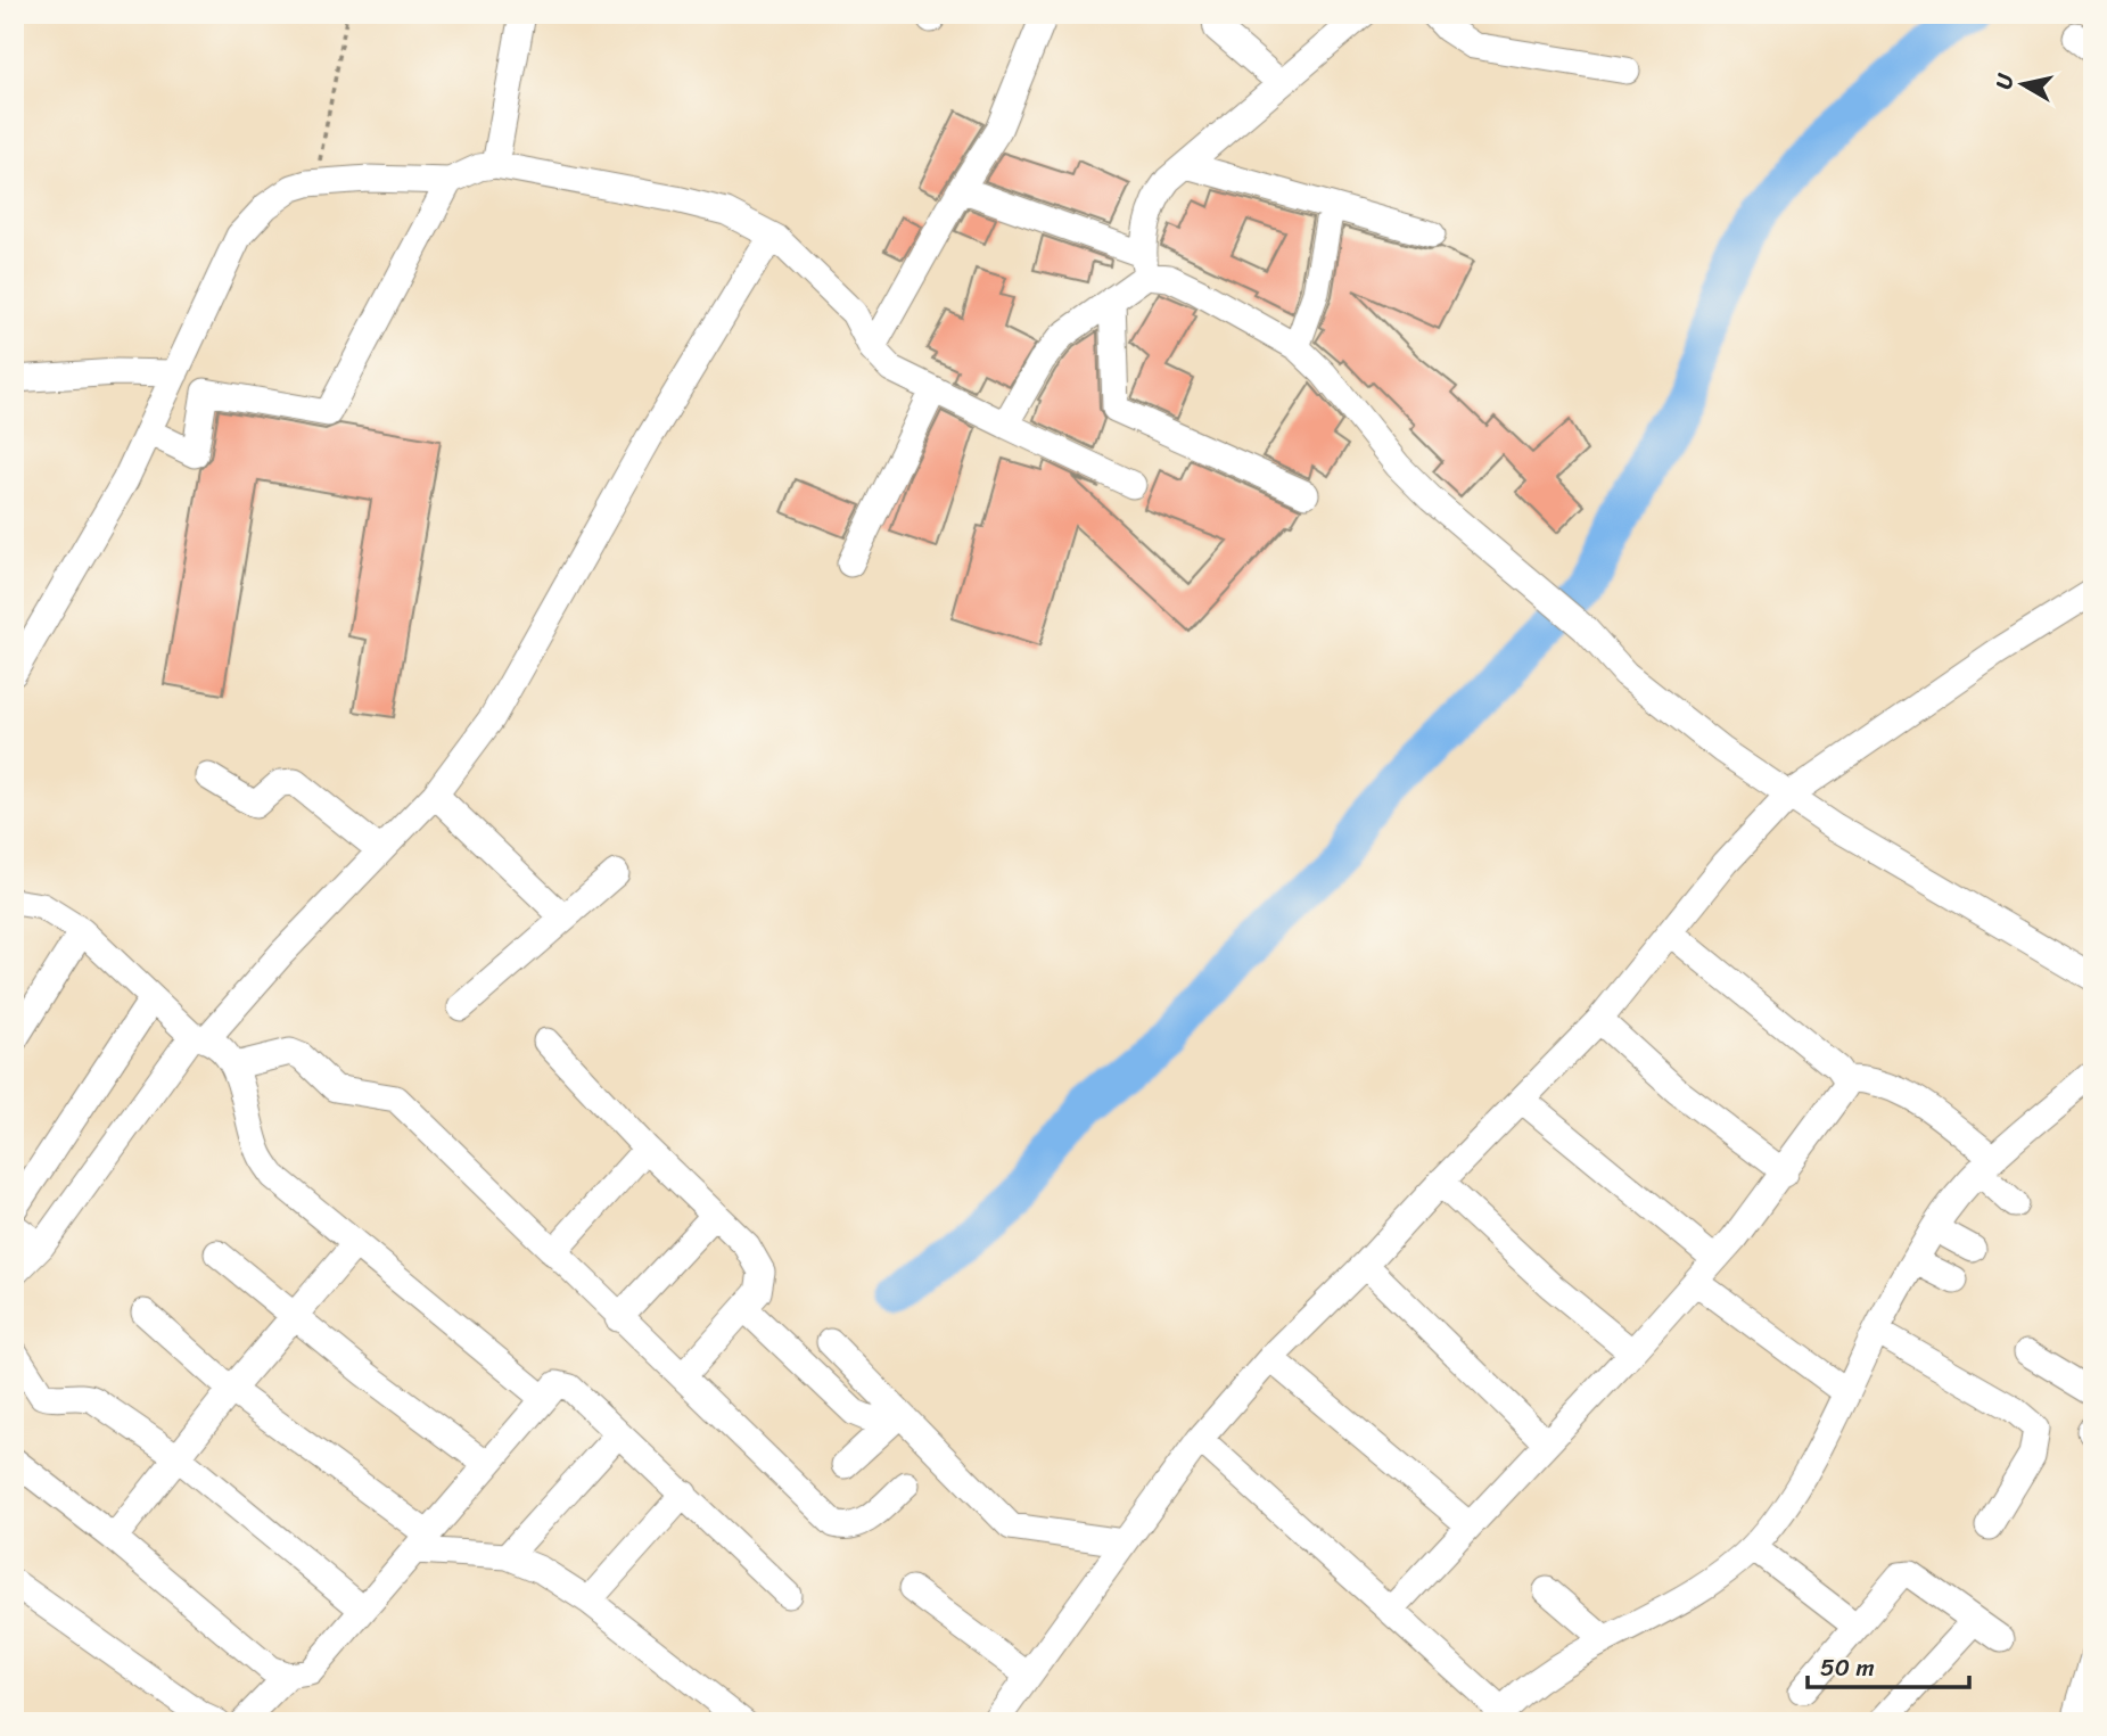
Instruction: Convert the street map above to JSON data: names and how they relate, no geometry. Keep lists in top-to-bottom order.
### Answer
{
  "scale_bar": "50 m",
  "north": "left"
}
